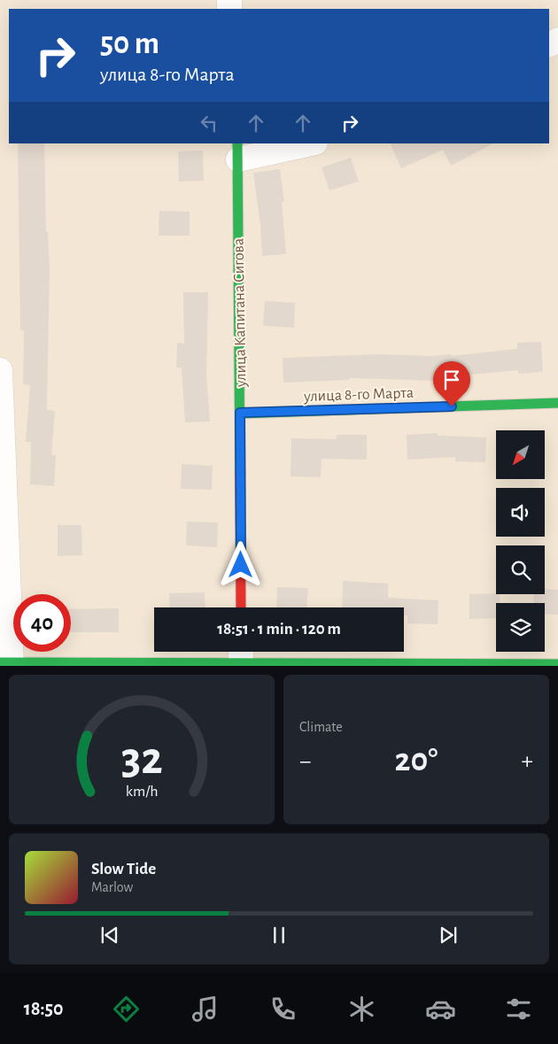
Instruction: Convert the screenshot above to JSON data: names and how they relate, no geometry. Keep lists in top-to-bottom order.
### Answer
{
  "streets": {
    "street": ["улица Капитана Сигова", "улица 8-го Марта"]
  },
  "crossings": [
    ["улица Капитана Сигова", "улица 8-го Марта"]
  ],
  "north": "bottom left",
  "page": {
    "turn": ["50 m", "улица 8-го Марта"],
    "limit": "40",
    "trip": "18:51 · 1 min · 120 m",
    "tile": "Climate",
    "heat": ["−", "20°", "+"],
    "song": ["Slow Tide", "Marlow"],
    "tabs": "18:50",
    "gauge": ["32", "km/h"]
  }
}
